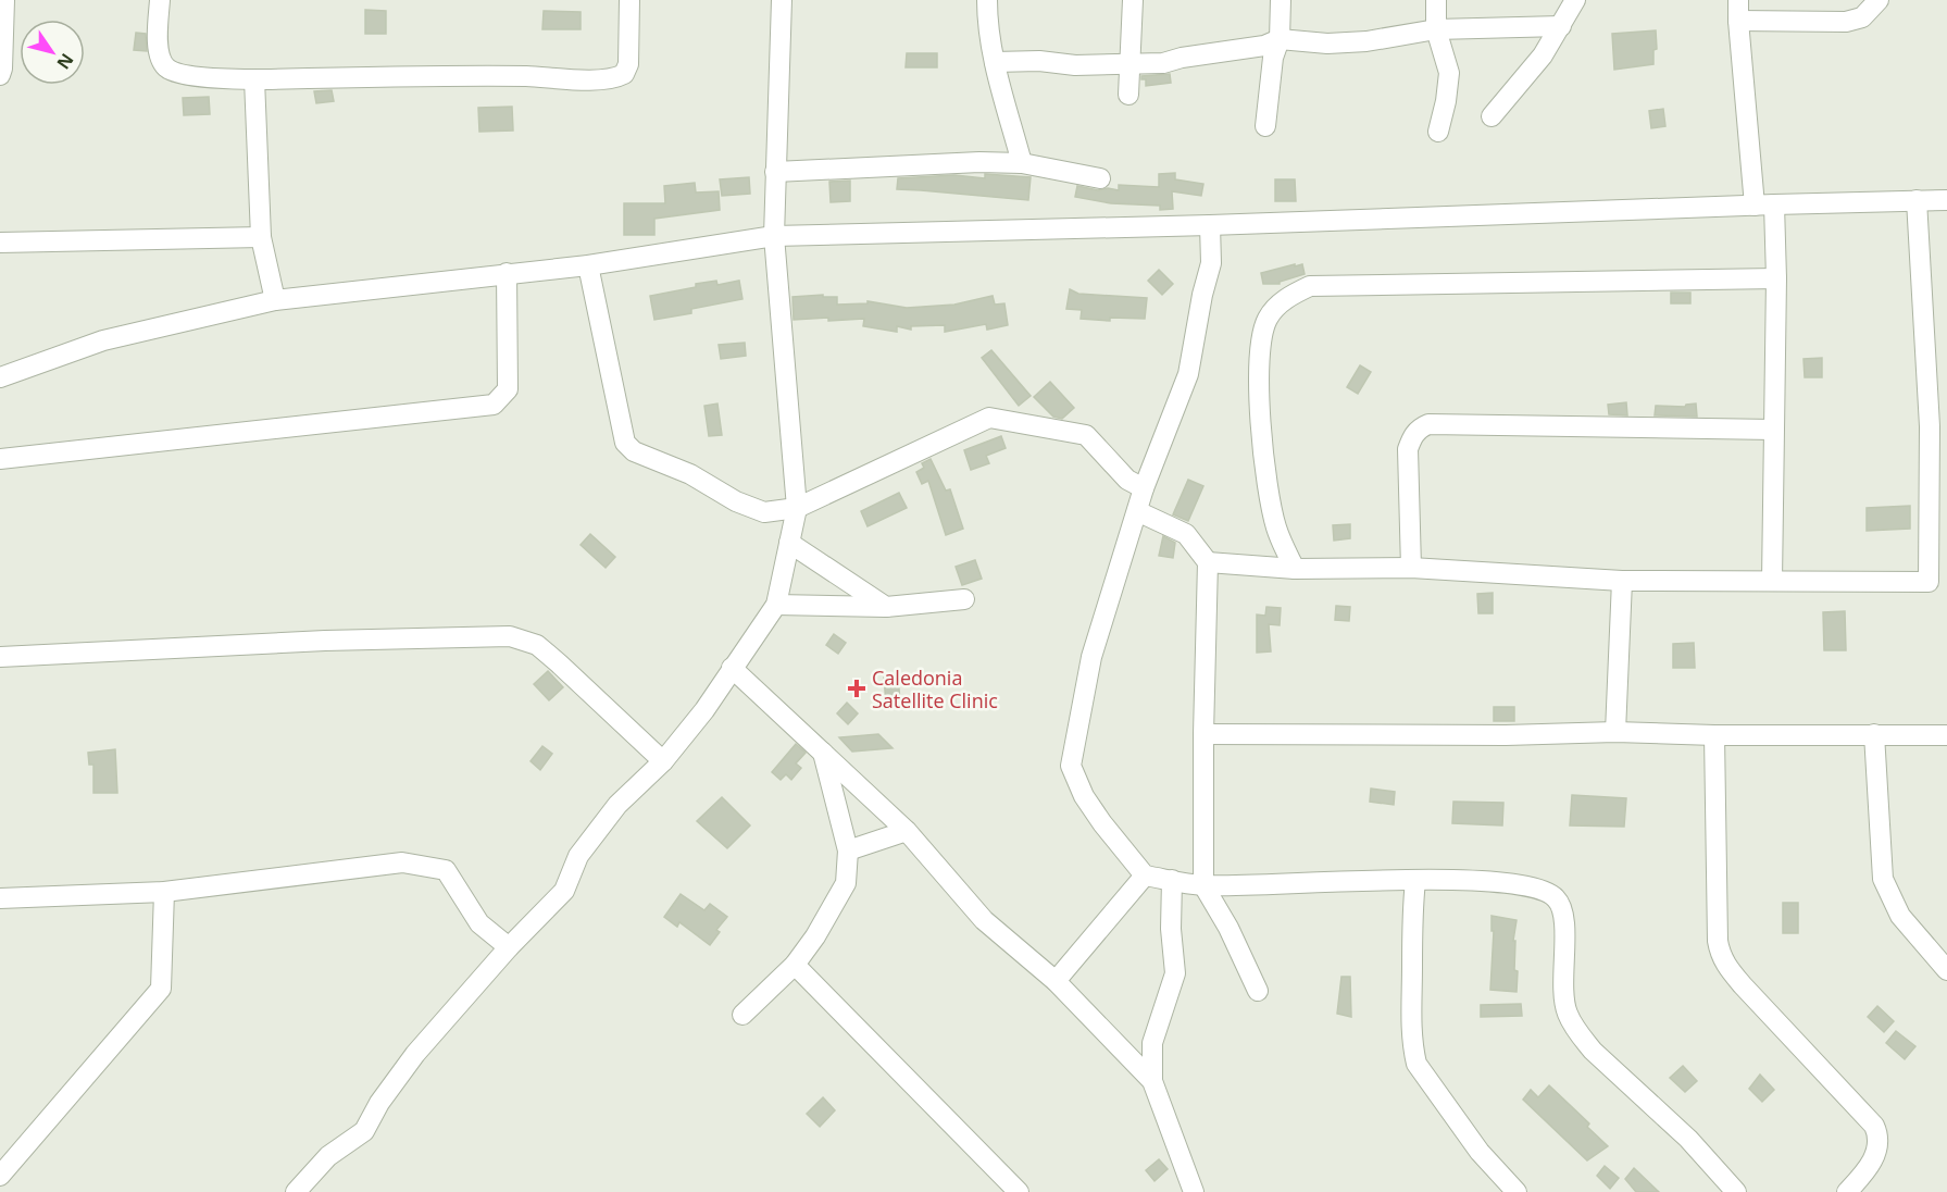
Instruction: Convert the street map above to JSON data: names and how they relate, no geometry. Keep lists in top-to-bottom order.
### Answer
{
  "places": {
    "health": ["Caledonia Satellite Clinic"]
  },
  "north": "bottom right"
}
